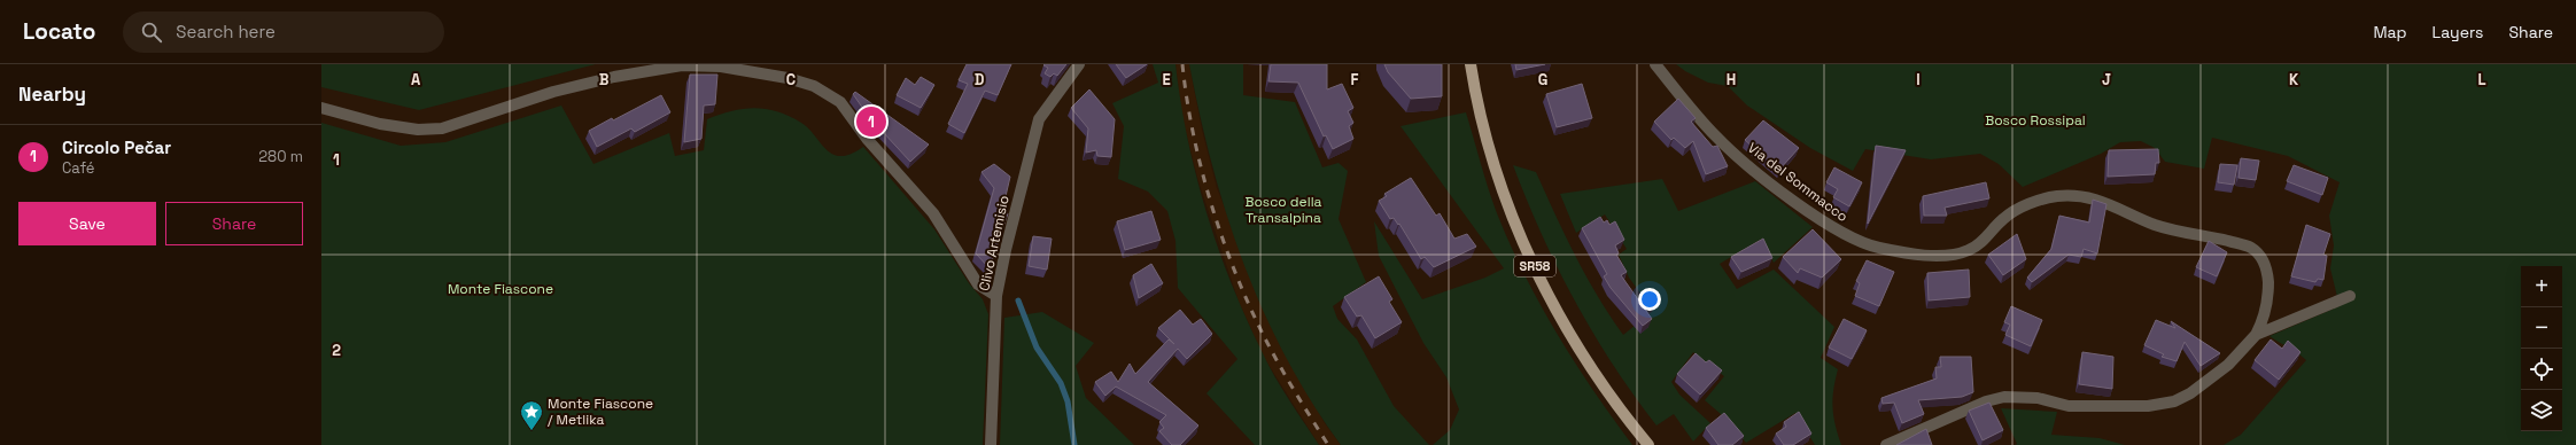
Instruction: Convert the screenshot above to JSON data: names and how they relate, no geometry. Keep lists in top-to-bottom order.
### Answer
{
  "streets": {
    "main road": ["SR58"],
    "street": ["Via del Sommacco", "Clivo Artemisio"]
  },
  "parks": ["Bosco Rossipal", "Bosco della Transalpina", "Monte Fiascone"],
  "places": {
    "place": ["Monte Fiascone / Metlika"]
  },
  "page": {
    "header": "Locato",
    "search": "Search here",
    "nav": ["Map", "Layers", "Share"],
    "heading": "Nearby",
    "pins": "1",
    "list": [
      {
        "mark": "1",
        "name": "Circolo Pečar",
        "note": "Café",
        "value": "280 m"
      }
    ],
    "buttons": ["Save", "Share"],
    "map_buttons": ["+", "−"]
  },
  "grid": {
    "columns": [
      "A",
      "B",
      "C",
      "D",
      "E",
      "F",
      "G",
      "H",
      "I",
      "J",
      "K",
      "L"
    ],
    "rows": ["1", "2"]
  }
}
